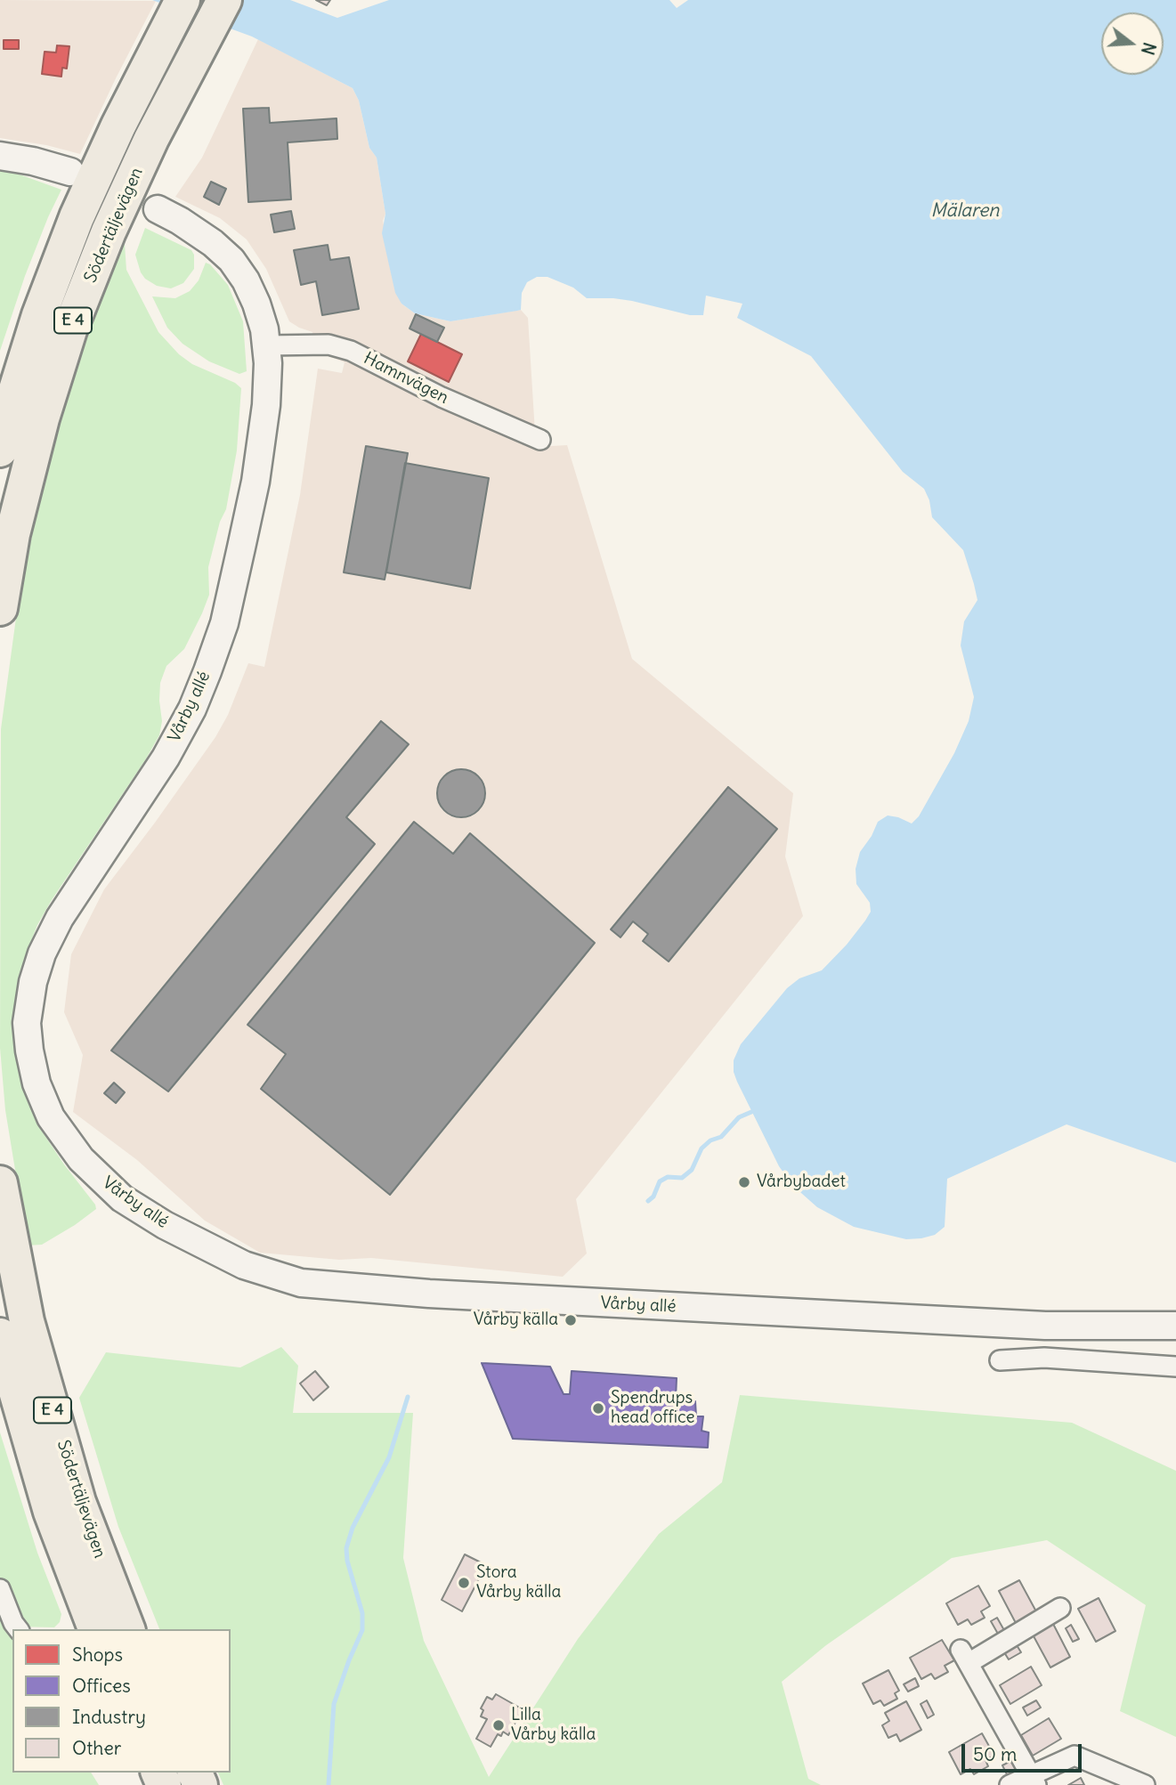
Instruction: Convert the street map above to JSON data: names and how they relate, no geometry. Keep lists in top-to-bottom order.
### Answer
{
  "streets": {
    "highway": ["Södertäljevägen", "E 4"],
    "street": ["Hamnvägen", "Vårby allé"]
  },
  "crossings": [
    ["Hamnvägen", "Vårby allé"]
  ],
  "water": ["Mälaren"],
  "places": [
    "Vårbybadet",
    "Vårby källa",
    "Spendrups head office",
    "Stora Vårby källa",
    "Lilla Vårby källa"
  ],
  "legend": [
    "Shops",
    "Offices",
    "Industry",
    "Other"
  ],
  "scale_bar": "50 m",
  "north": "right"
}
